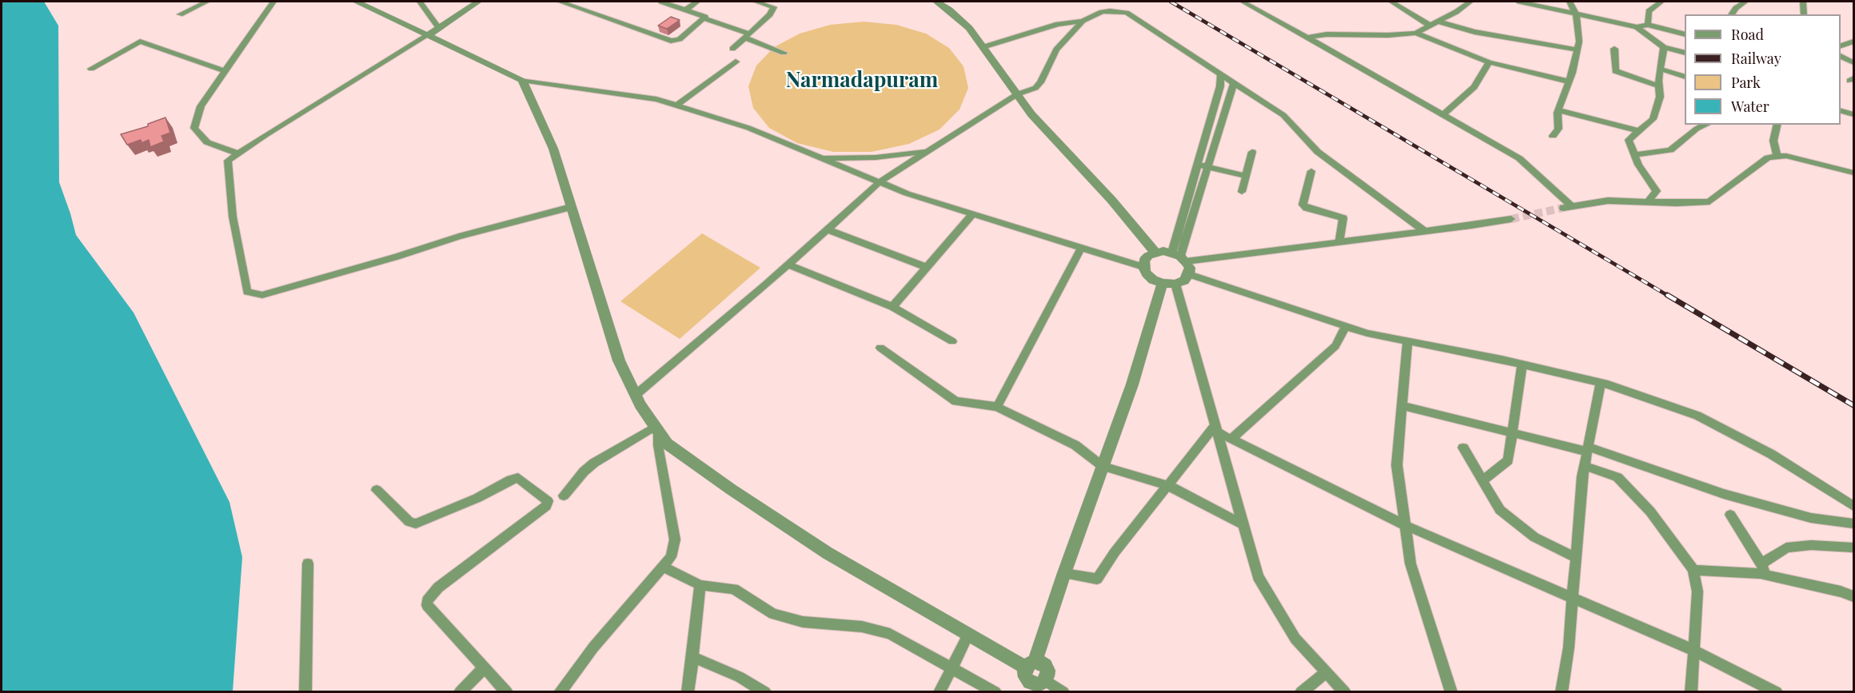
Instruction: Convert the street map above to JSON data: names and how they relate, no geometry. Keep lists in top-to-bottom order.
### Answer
{
  "districts": ["Narmadapuram"],
  "legend": [
    "Road",
    "Railway",
    "Park",
    "Water"
  ]
}
